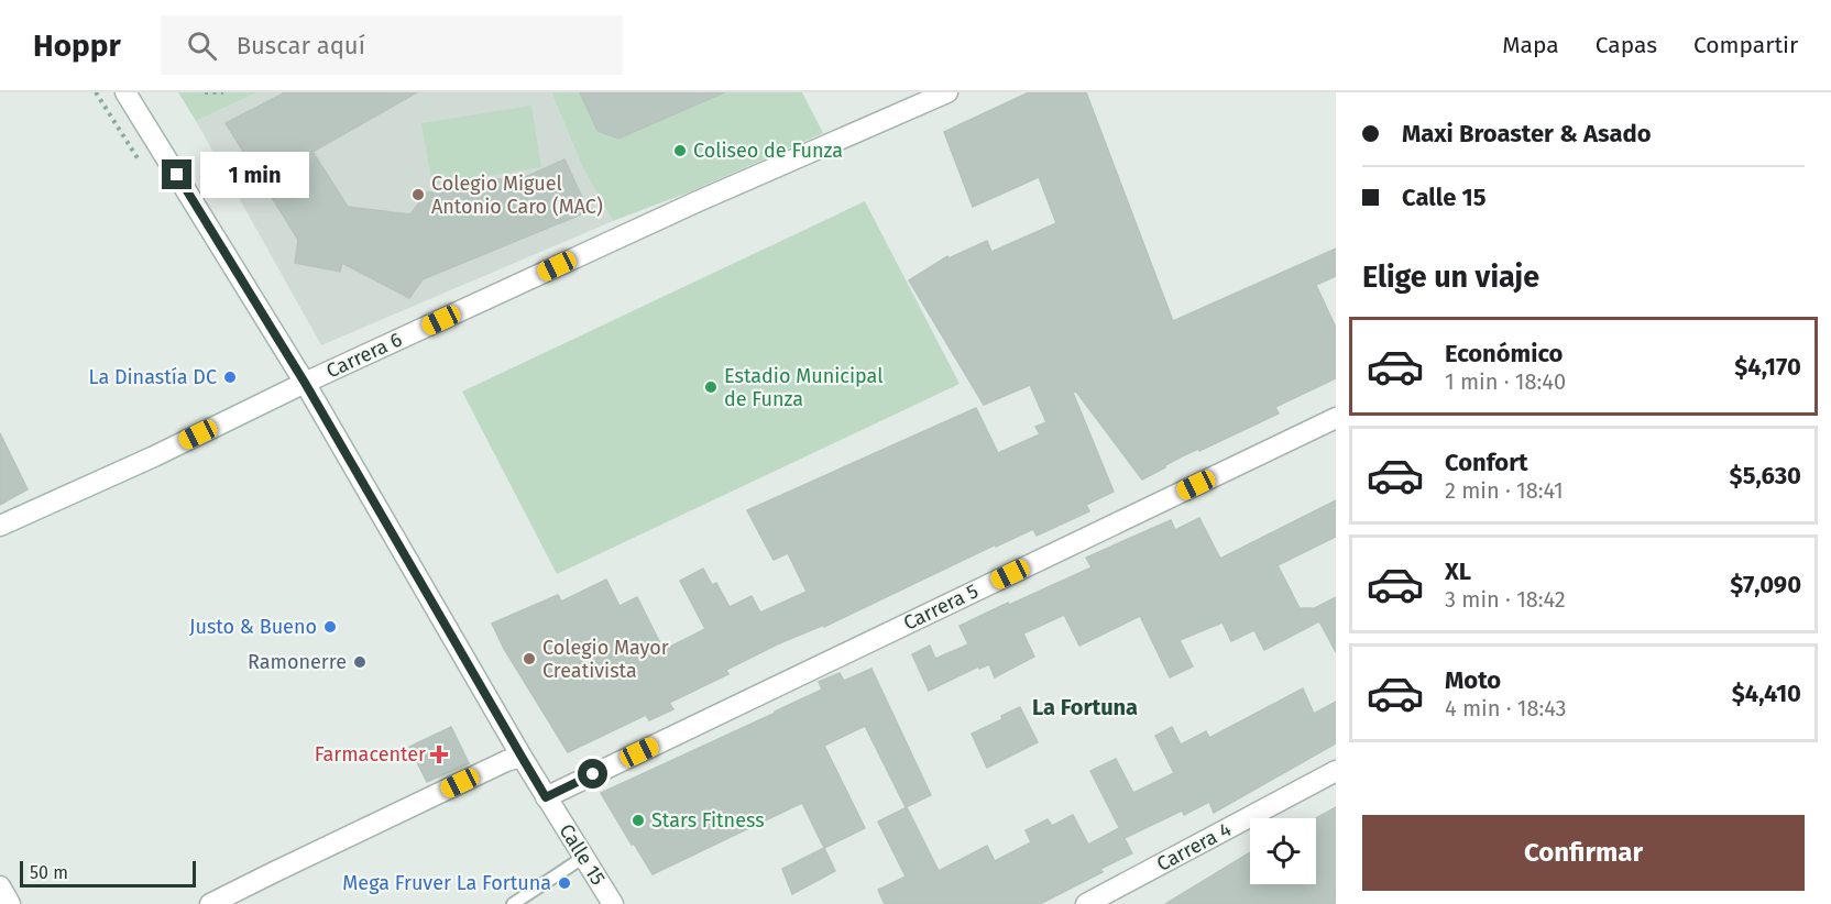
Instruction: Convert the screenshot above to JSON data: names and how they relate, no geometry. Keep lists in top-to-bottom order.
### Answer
{
  "streets": {
    "street": [
      "Carrera 6",
      "Carrera 5",
      "Carrera 4",
      "Calle 15"
    ]
  },
  "crossings": [
    ["Carrera 6", "Calle 15"],
    ["Carrera 5", "Calle 15"]
  ],
  "districts": ["La Fortuna"],
  "places": {
    "other": [
      "Coliseo de Funza",
      "Colegio Miguel Antonio Caro (MAC)",
      "La Dinastía DC",
      "Estadio Municipal de Funza",
      "Justo & Bueno",
      "Colegio Mayor Creativista",
      "Ramonerre",
      "Stars Fitness",
      "Mega Fruver La Fortuna"
    ],
    "health": ["Farmacenter"]
  },
  "scale_bar": "50 m",
  "page": {
    "header": "Hoppr",
    "search": "Buscar aquí",
    "nav": ["Mapa", "Capas", "Compartir"],
    "banner": ["Maxi Broaster & Asado", "Calle 15"],
    "bubble": "1 min",
    "heading": "Elige un viaje",
    "list": [
      {
        "name": "Económico",
        "note": "1 min · 18:40",
        "value": "$4,170"
      },
      {
        "name": "Confort",
        "note": "2 min · 18:41",
        "value": "$5,630"
      },
      {
        "name": "XL",
        "note": "3 min · 18:42",
        "value": "$7,090"
      },
      {
        "name": "Moto",
        "note": "4 min · 18:43",
        "value": "$4,410"
      }
    ],
    "buttons": "Confirmar",
    "scale": "50 m"
  }
}
